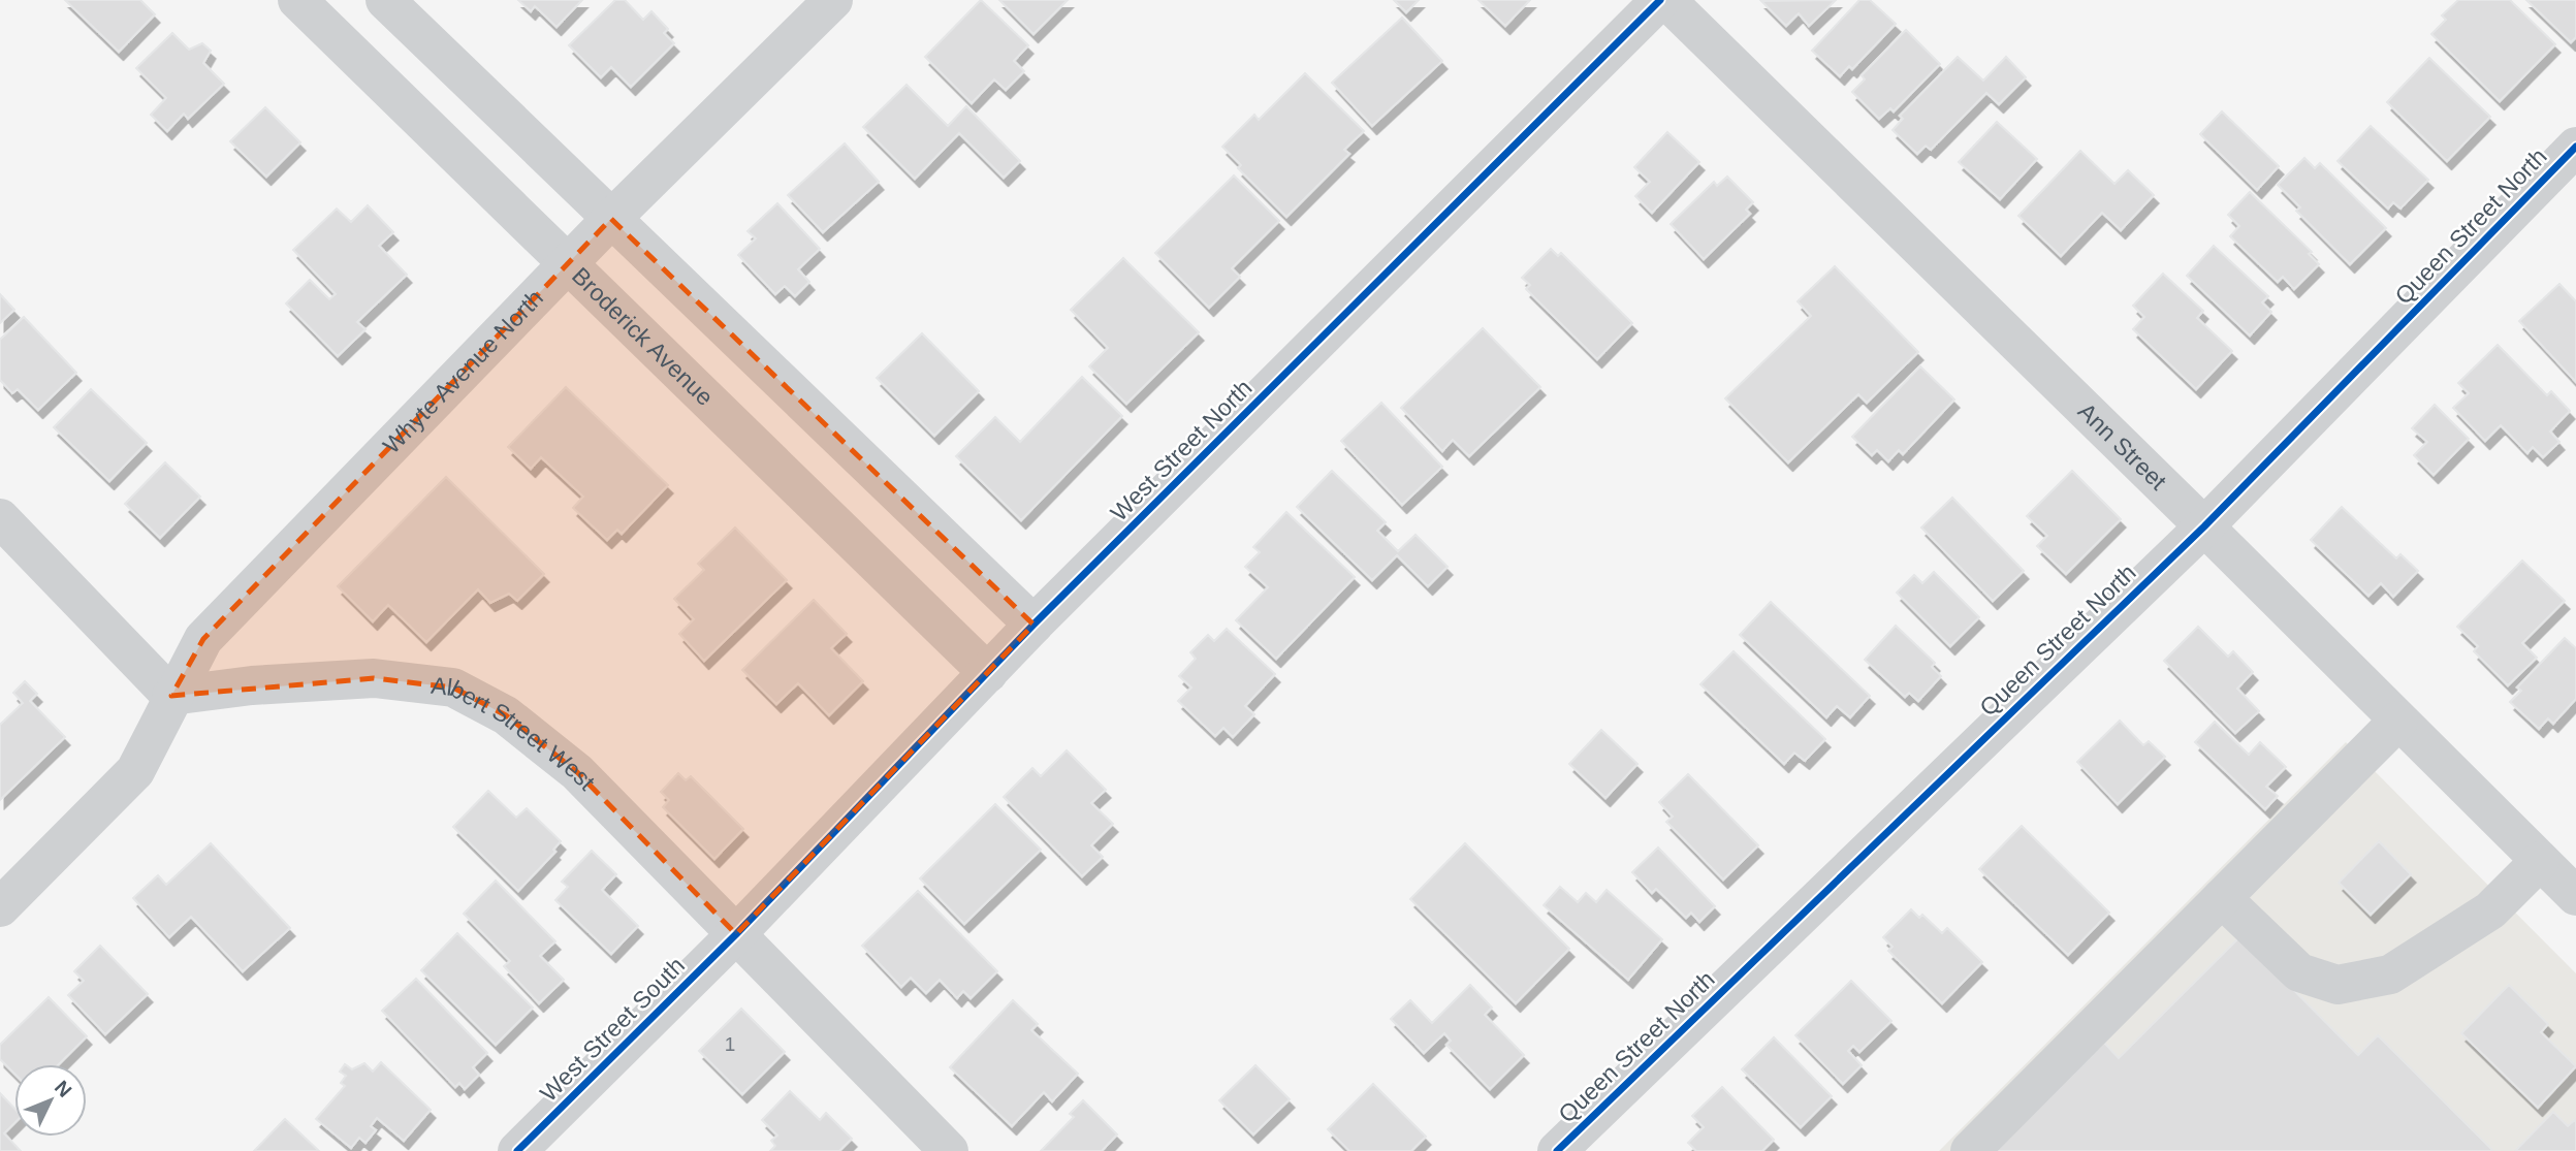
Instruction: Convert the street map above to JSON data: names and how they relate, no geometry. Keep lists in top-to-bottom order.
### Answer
{
  "streets": {
    "street": [
      "Queen Street North",
      "Broderick Avenue",
      "Whyte Avenue North",
      "Ann Street",
      "West Street North",
      "Albert Street West",
      "West Street South"
    ]
  },
  "crossings": [
    ["Queen Street North", "Ann Street"],
    ["Broderick Avenue", "Whyte Avenue North"],
    ["Broderick Avenue", "West Street North"],
    ["Whyte Avenue North", "Albert Street West"],
    ["West Street North", "Albert Street West"],
    ["West Street North", "West Street South"],
    ["Albert Street West", "West Street South"]
  ],
  "house_numbers": ["1"],
  "north": "top right"
}
